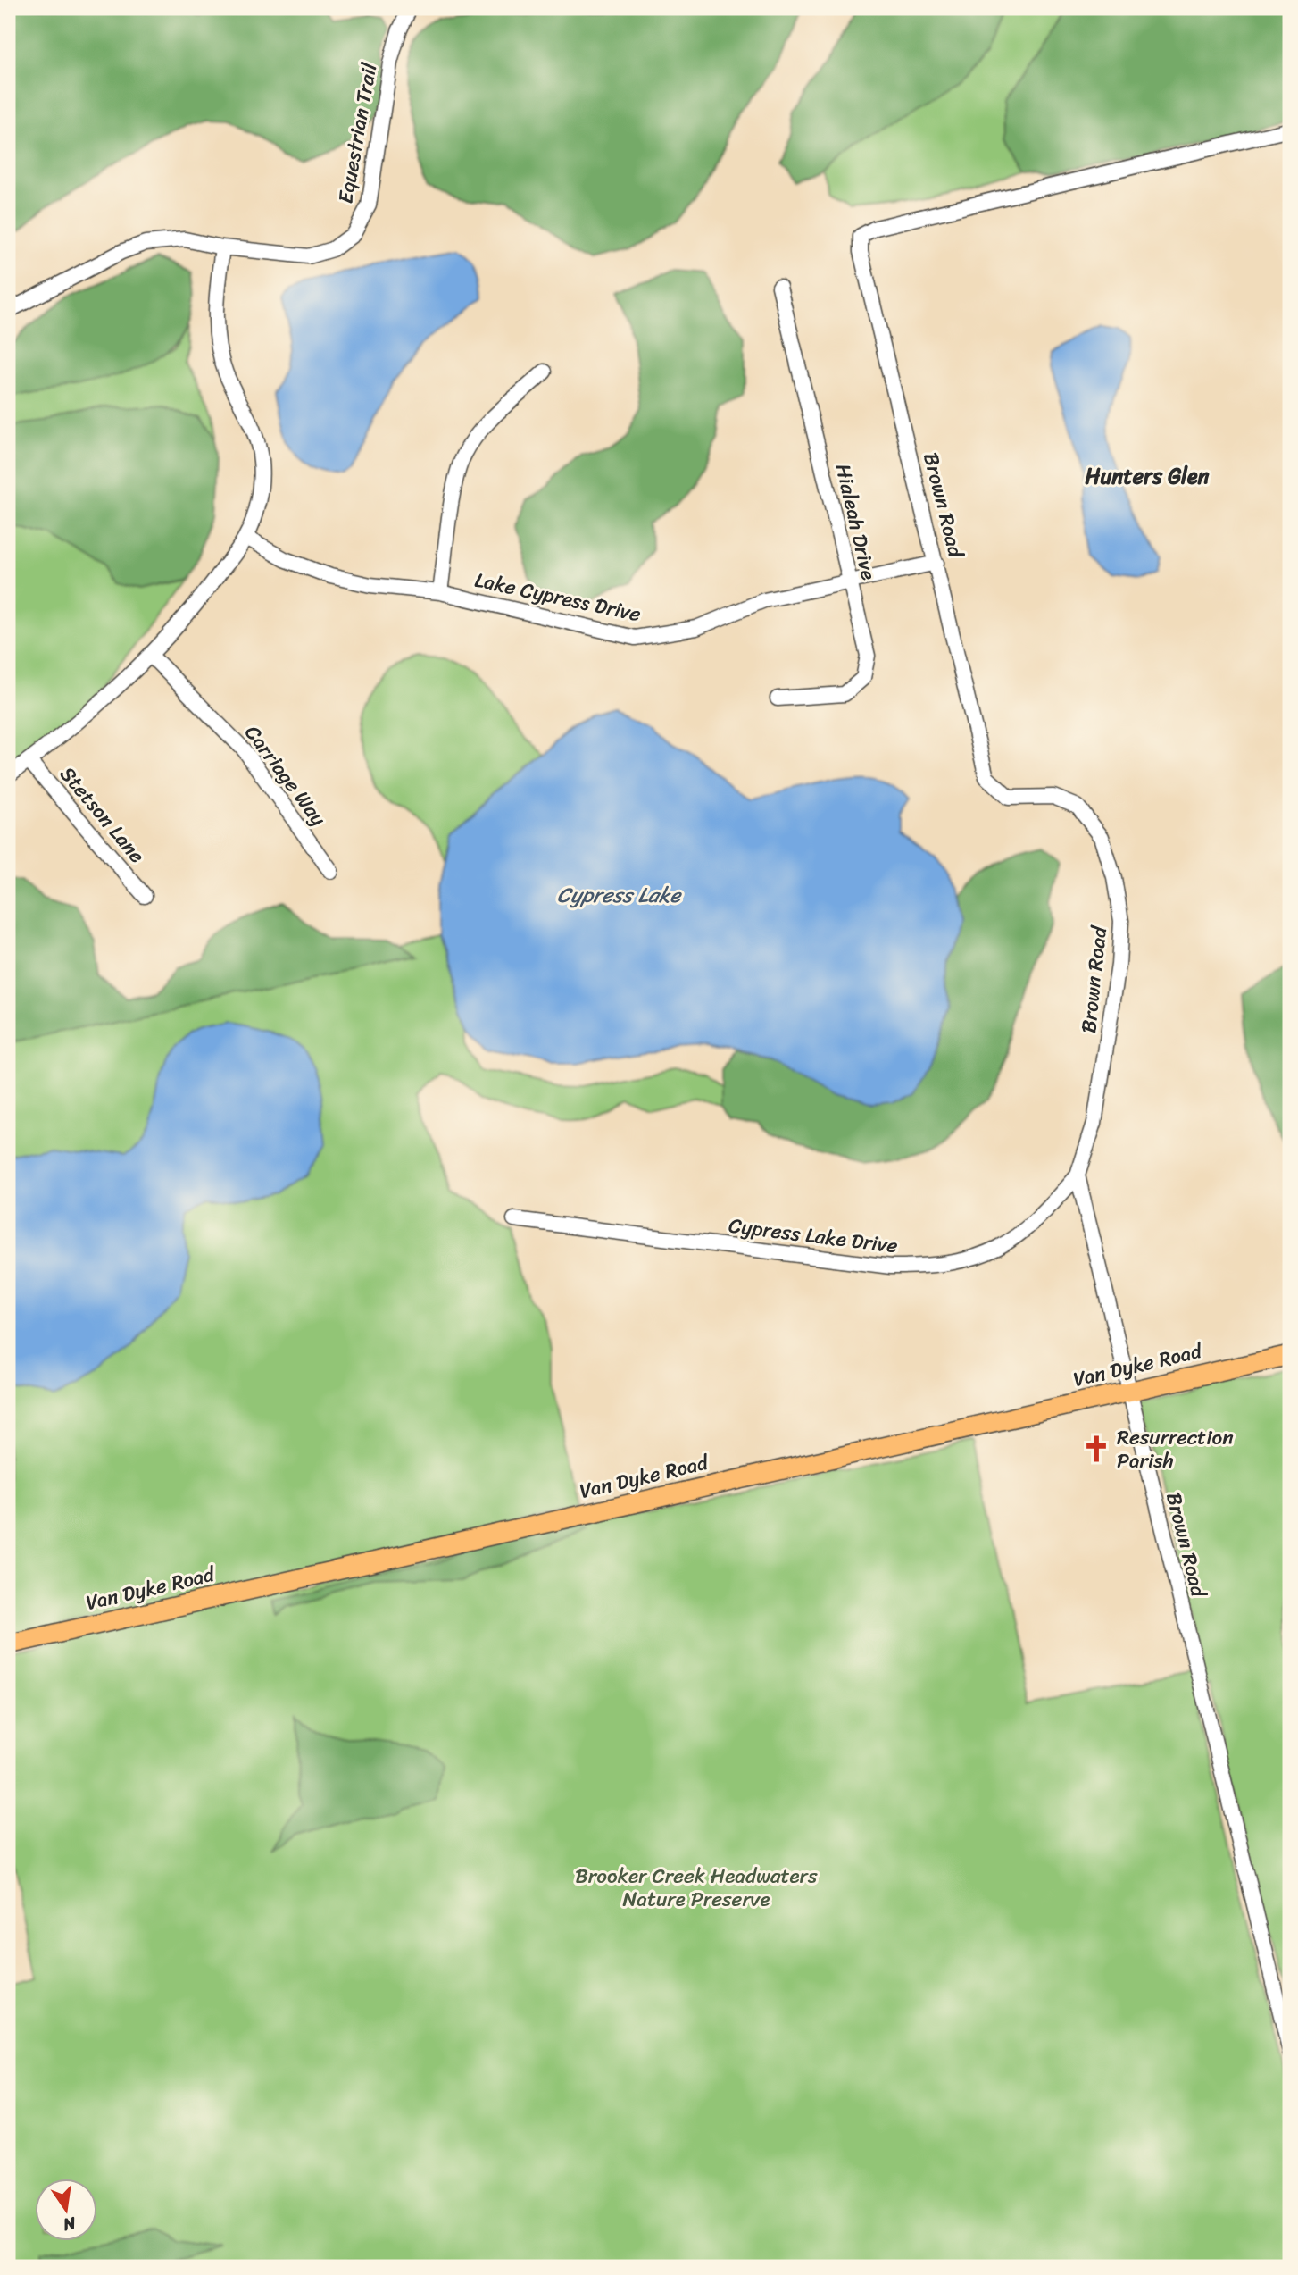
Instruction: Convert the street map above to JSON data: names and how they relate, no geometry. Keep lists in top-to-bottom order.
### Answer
{
  "streets": {
    "main road": ["Van Dyke Road"],
    "street": [
      "Equestrian Trail",
      "Brown Road",
      "Hialeah Drive",
      "Lake Cypress Drive",
      "Carriage Way",
      "Stetson Lane",
      "Cypress Lake Drive"
    ]
  },
  "crossings": [
    ["Brown Road", "Lake Cypress Drive"],
    ["Brown Road", "Cypress Lake Drive"],
    ["Brown Road", "Van Dyke Road"],
    ["Hialeah Drive", "Lake Cypress Drive"]
  ],
  "districts": ["Hunters Glen"],
  "water": ["Cypress Lake"],
  "parks": ["Brooker Creek Headwaters Nature Preserve"],
  "places": {
    "church": ["Resurrection Parish"]
  },
  "north": "bottom"
}
